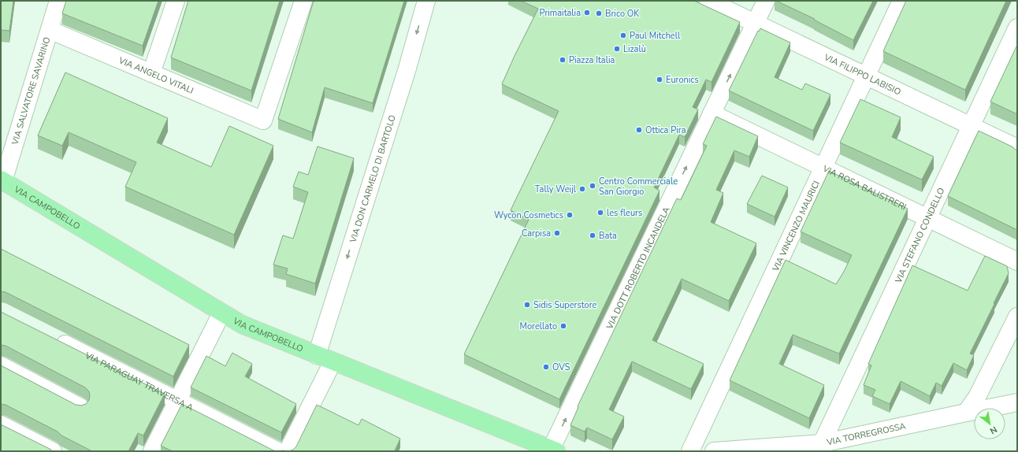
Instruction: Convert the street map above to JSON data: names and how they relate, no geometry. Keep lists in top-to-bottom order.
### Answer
{
  "streets": {
    "main road": ["VIA CAMPOBELLO"],
    "street": [
      "VIA FILIPPO LABISIO",
      "VIA ANGELO VITALI",
      "VIA SALVATORE SAVARINO",
      "VIA DON CARMELO DI BARTOLO",
      "VIA ROSA BALISTRERI",
      "VIA VINCENZO MAURICI",
      "VIA STEFANO CONDELLO",
      "VIA DOTT ROBERTO INCANDELA",
      "VIA PARAGUAY TRAVERSA A",
      "VIA TORREGROSSA"
    ]
  },
  "crossings": [
    ["VIA FILIPPO LABISIO", "VIA VINCENZO MAURICI"],
    ["VIA FILIPPO LABISIO", "VIA STEFANO CONDELLO"],
    ["VIA FILIPPO LABISIO", "VIA DOTT ROBERTO INCANDELA"],
    ["VIA ANGELO VITALI", "VIA SALVATORE SAVARINO"],
    ["VIA SALVATORE SAVARINO", "VIA CAMPOBELLO"],
    ["VIA DON CARMELO DI BARTOLO", "VIA CAMPOBELLO"],
    ["VIA ROSA BALISTRERI", "VIA VINCENZO MAURICI"],
    ["VIA ROSA BALISTRERI", "VIA STEFANO CONDELLO"],
    ["VIA ROSA BALISTRERI", "VIA DOTT ROBERTO INCANDELA"],
    ["VIA CAMPOBELLO", "VIA DOTT ROBERTO INCANDELA"],
    ["VIA STEFANO CONDELLO", "VIA TORREGROSSA"]
  ],
  "one_way": ["VIA DON CARMELO DI BARTOLO", "VIA DOTT ROBERTO INCANDELA"],
  "places": [
    "Primaitalia",
    "Brico OK",
    "Paul Mitchell",
    "Lizalù",
    "Piazza Italia",
    "Euronics",
    "Ottica Pira",
    "Centro Commerciale San Giorgio",
    "Tally Weijl",
    "les fleurs",
    "Wycon Cosmetics",
    "Carpisa",
    "Bata",
    "Sidis Superstore",
    "Morellato",
    "OVS"
  ],
  "north": "bottom right"
}
